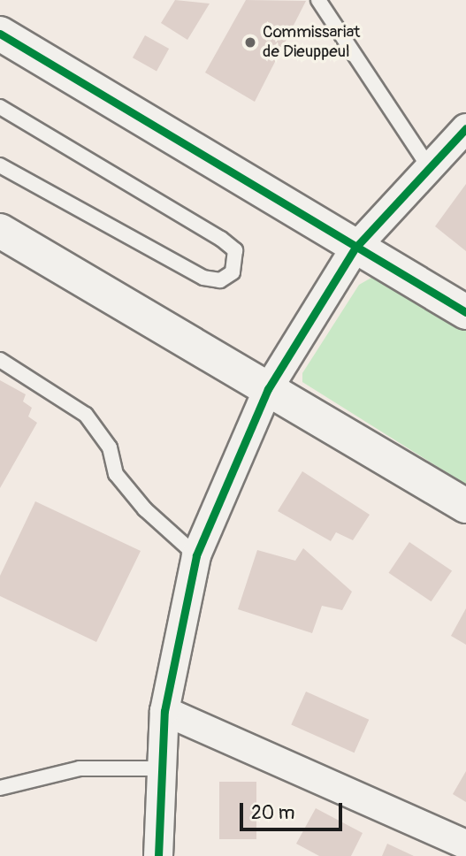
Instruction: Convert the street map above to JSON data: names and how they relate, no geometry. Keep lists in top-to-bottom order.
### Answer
{
  "places": ["Commissariat de Dieuppeul"],
  "scale_bar": "20 m"
}
